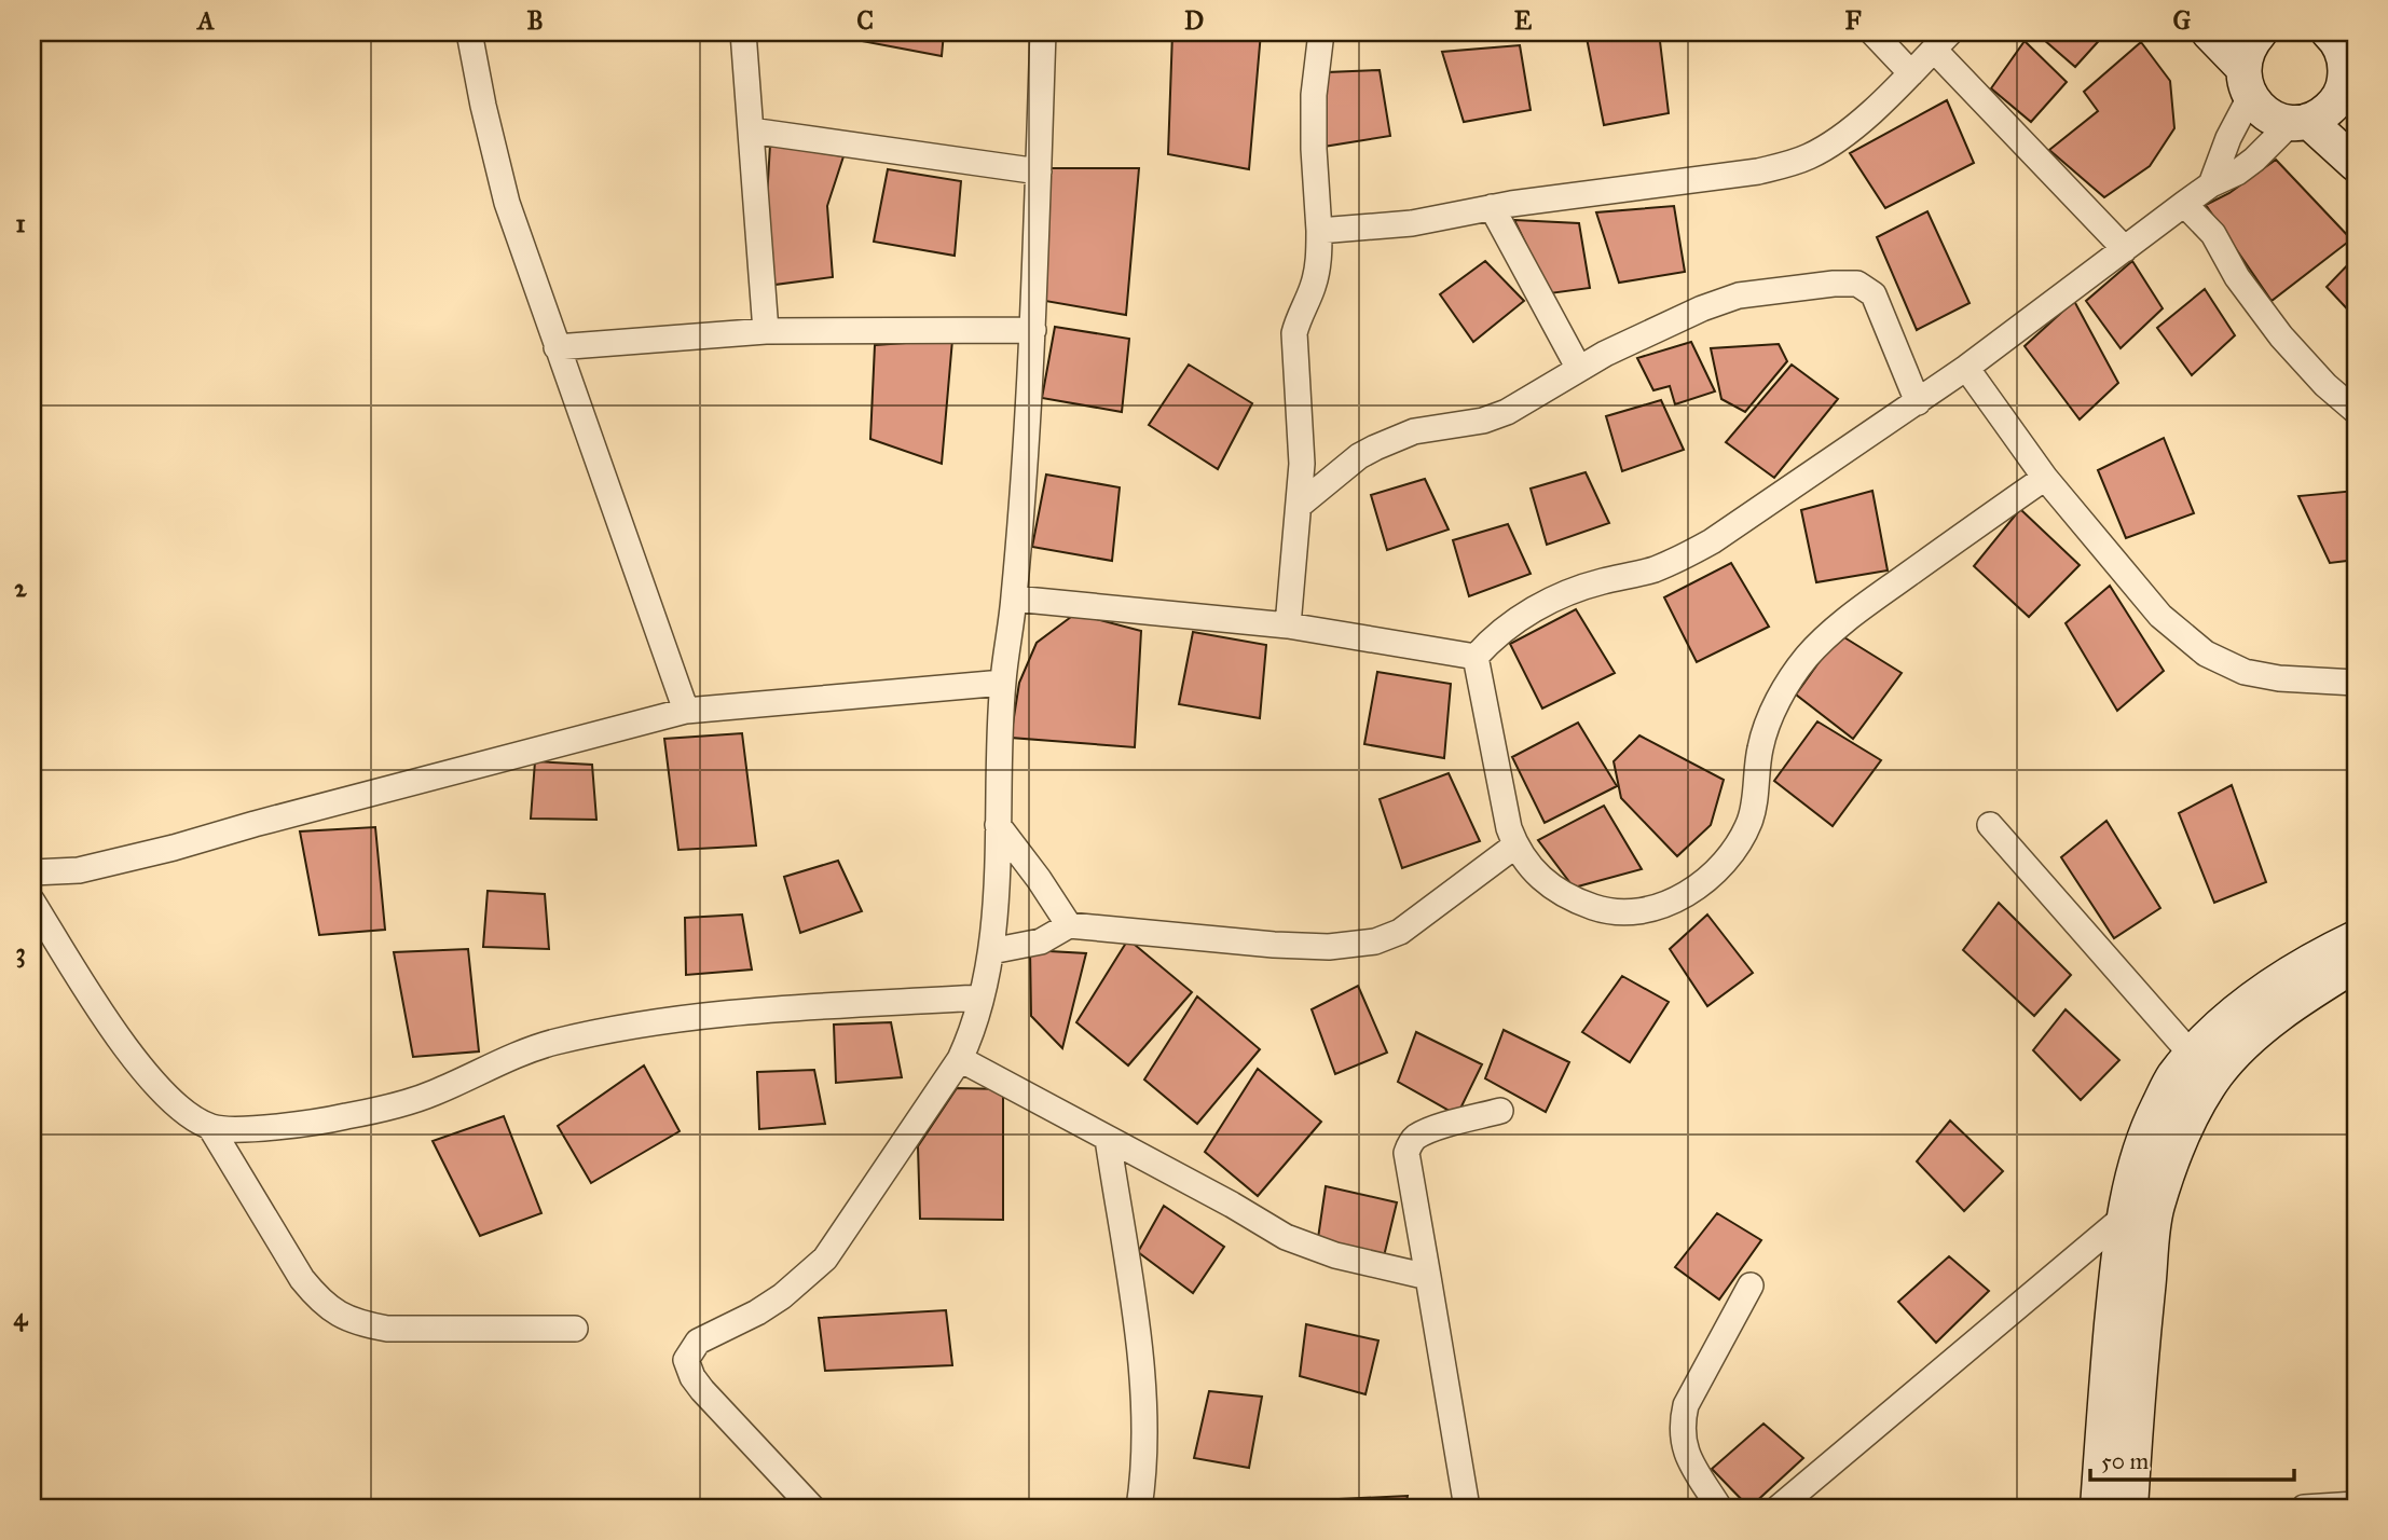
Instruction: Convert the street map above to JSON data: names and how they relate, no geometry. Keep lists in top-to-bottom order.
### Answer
{
  "scale_bar": "50 m",
  "grid": {
    "columns": [
      "A",
      "B",
      "C",
      "D",
      "E",
      "F",
      "G"
    ],
    "rows": [
      "1",
      "2",
      "3",
      "4"
    ]
  }
}
